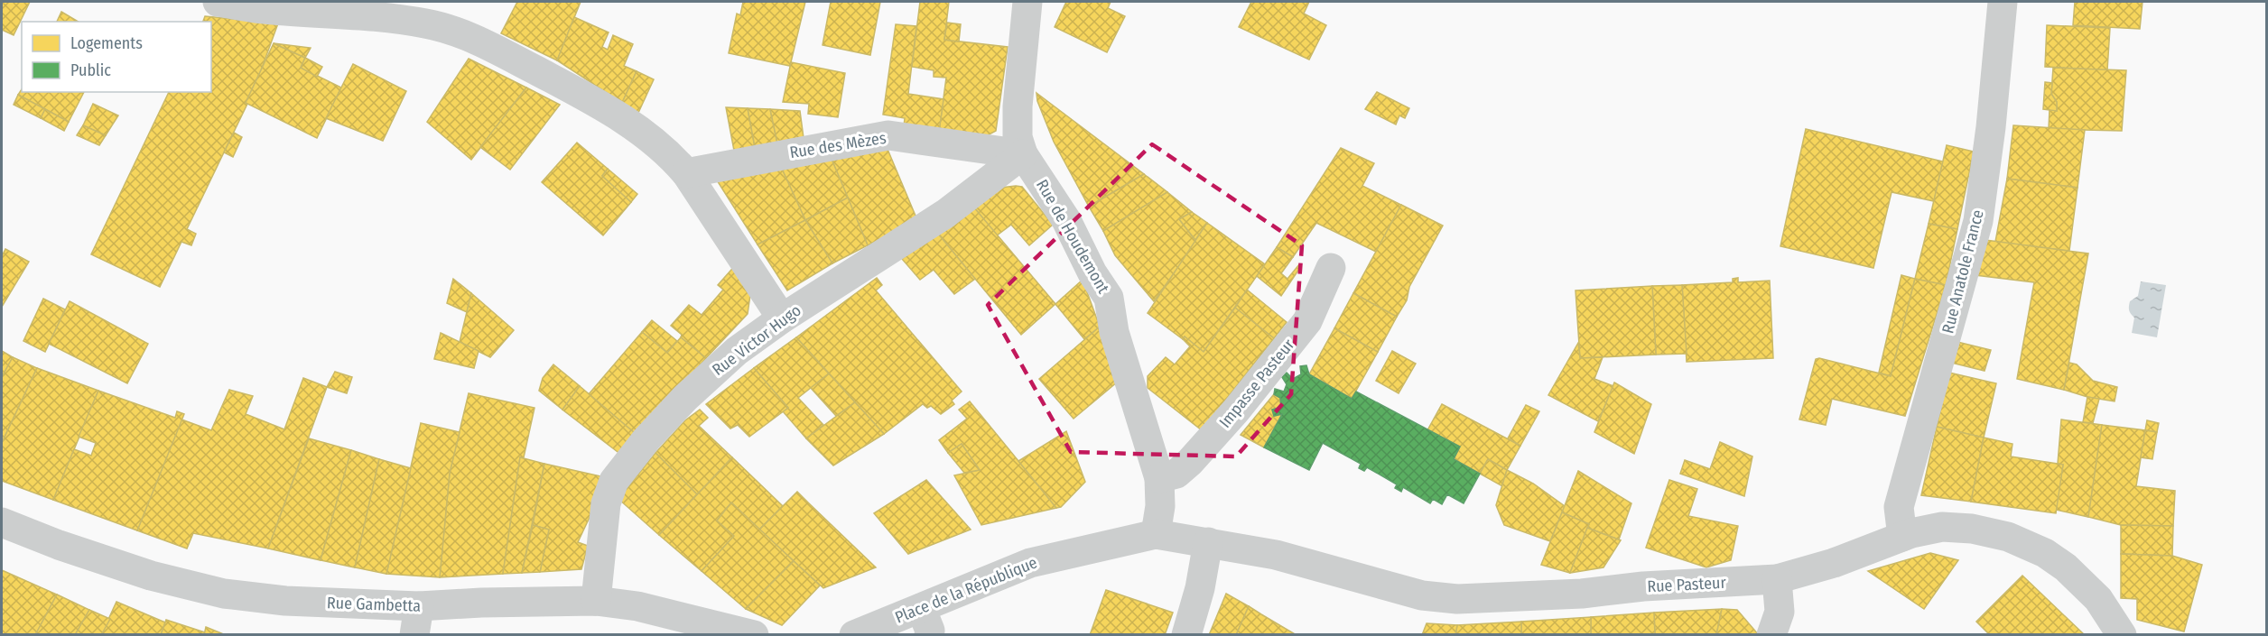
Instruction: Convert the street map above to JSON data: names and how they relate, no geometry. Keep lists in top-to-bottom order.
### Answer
{
  "streets": {
    "street": [
      "Rue des Mèzes",
      "Rue de Houdemont",
      "Rue Anatole France",
      "Rue Victor Hugo",
      "Impasse Pasteur",
      "Rue Pasteur",
      "Place de la République",
      "Rue Gambetta"
    ]
  },
  "crossings": [
    ["Rue des Mèzes", "Rue de Houdemont"],
    ["Rue des Mèzes", "Rue Victor Hugo"],
    ["Rue de Houdemont", "Rue Victor Hugo"],
    ["Rue de Houdemont", "Impasse Pasteur"],
    ["Rue de Houdemont", "Place de la République"],
    ["Rue Anatole France", "Rue Pasteur"],
    ["Rue Victor Hugo", "Rue Gambetta"],
    ["Rue Pasteur", "Place de la République"]
  ],
  "legend": ["Logements", "Public"]
}
